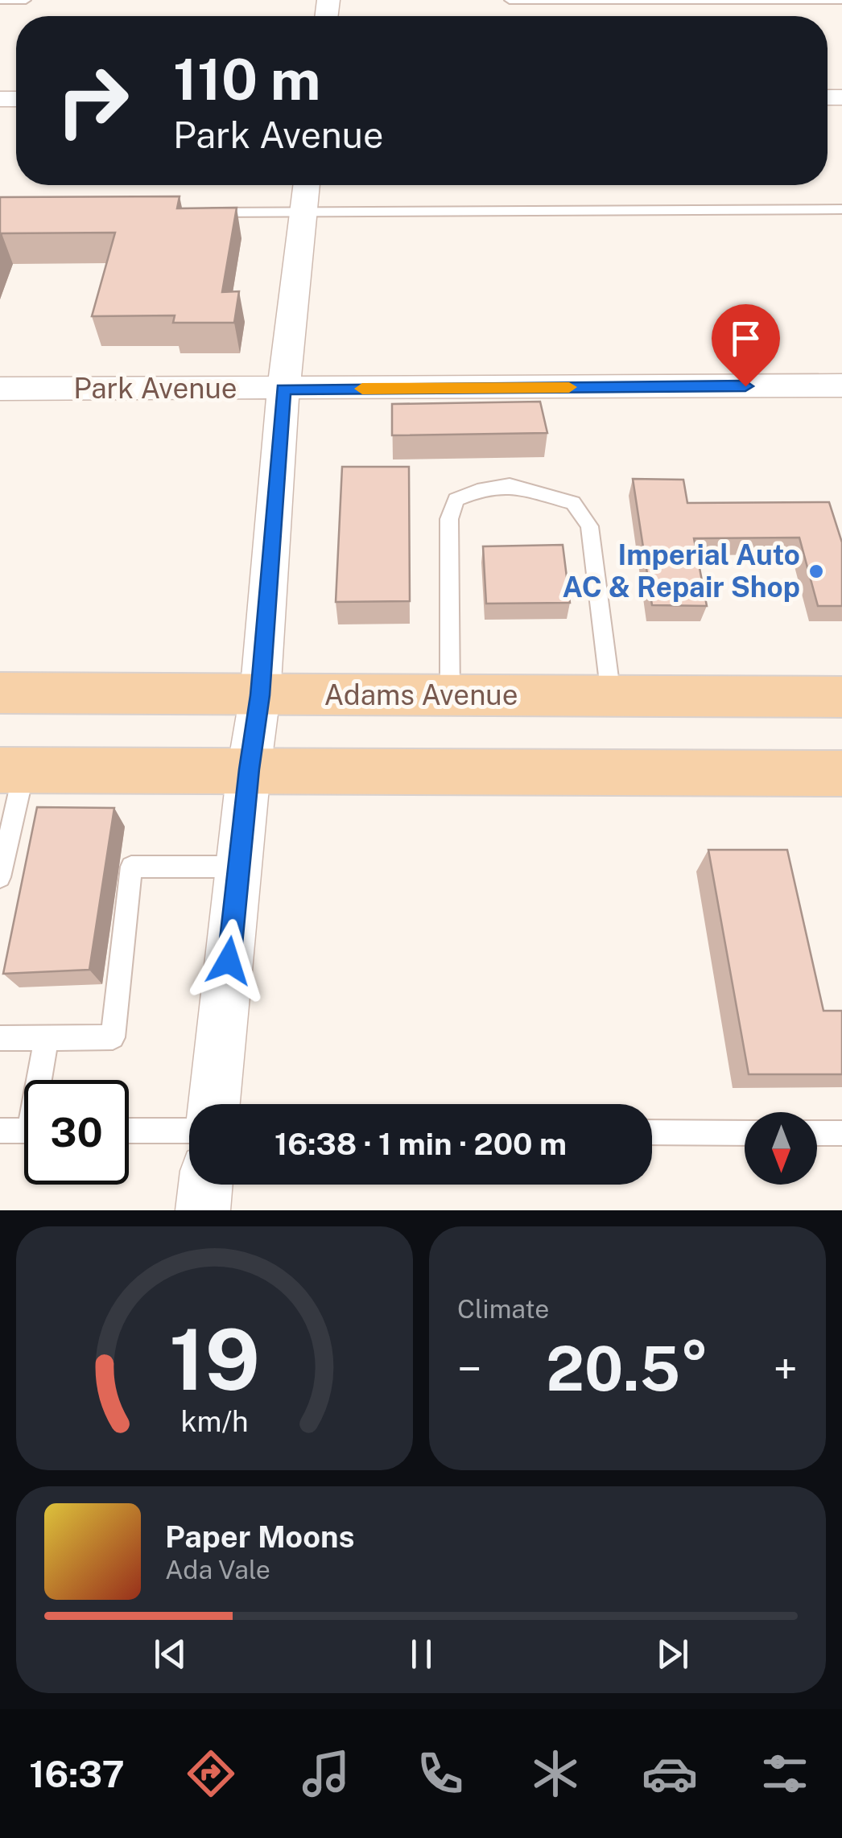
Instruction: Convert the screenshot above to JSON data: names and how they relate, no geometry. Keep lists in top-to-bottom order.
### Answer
{
  "streets": {
    "main road": ["Adams Avenue"],
    "street": ["Park Avenue"]
  },
  "places": ["Imperial Auto AC & Repair Shop"],
  "north": "bottom",
  "page": {
    "turn": ["110 m", "Park Avenue"],
    "limit": "30",
    "trip": "16:38 · 1 min · 200 m",
    "tile": "Climate",
    "heat": ["−", "20.5°", "+"],
    "song": ["Paper Moons", "Ada Vale"],
    "tabs": "16:37",
    "gauge": ["19", "km/h"]
  }
}
